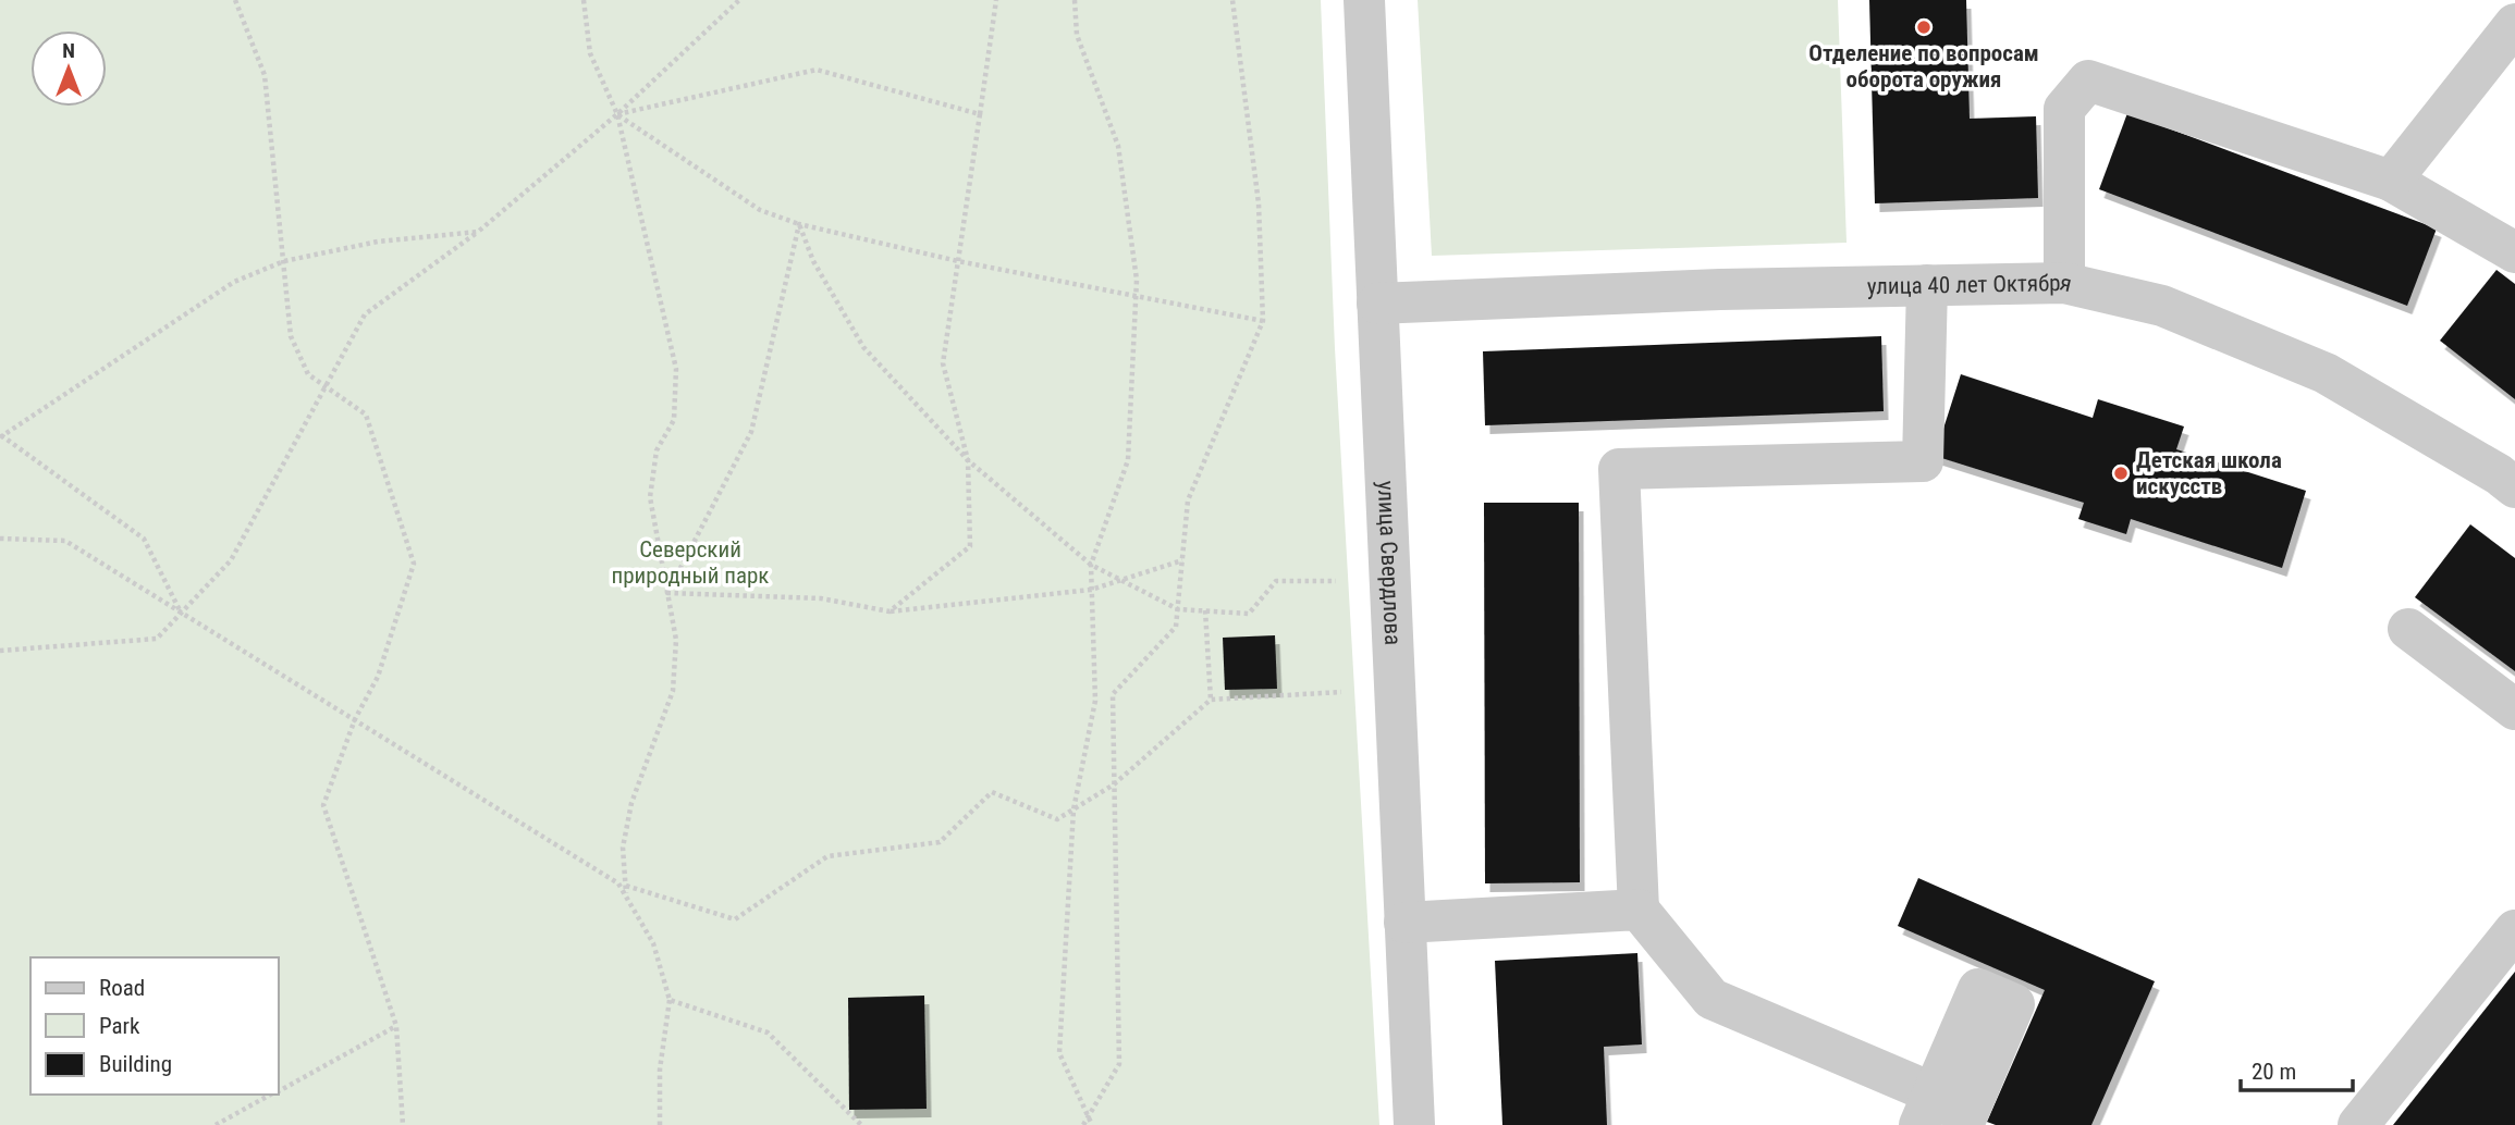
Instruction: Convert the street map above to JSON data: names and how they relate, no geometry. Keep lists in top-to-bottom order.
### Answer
{
  "streets": {
    "street": ["улица 40 лет Октября", "улица Свердлова"]
  },
  "crossings": [
    ["улица 40 лет Октября", "улица Свердлова"]
  ],
  "parks": ["Северский природный парк"],
  "places": ["Отделение по вопросам оборота оружия", "Детская школа искусств"],
  "legend": ["Road", "Park", "Building"],
  "scale_bar": "20 m",
  "north": "top"
}
